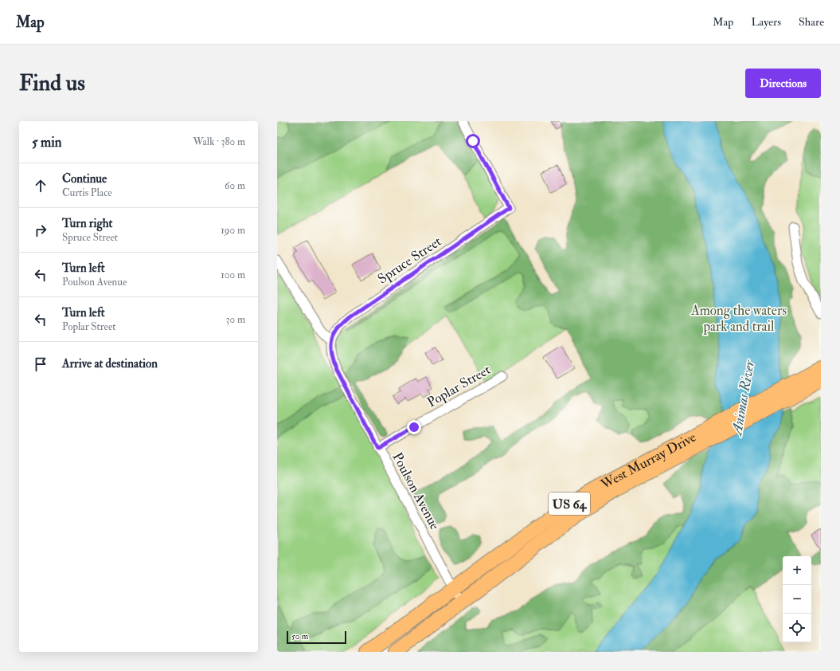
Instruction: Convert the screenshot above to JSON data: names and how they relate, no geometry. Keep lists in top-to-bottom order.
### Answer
{
  "streets": {
    "highway": ["West Murray Drive", "US 64"],
    "street": ["Spruce Street", "Poplar Street", "Poulson Avenue"]
  },
  "crossings": [
    ["Spruce Street", "Poulson Avenue"],
    ["Poplar Street", "Poulson Avenue"],
    ["West Murray Drive", "Poulson Avenue"],
    ["West Murray Drive", "US 64"],
    ["Poulson Avenue", "US 64"]
  ],
  "water": ["Animas River"],
  "parks": ["Among the waters park and trail"],
  "scale_bar": "50 m",
  "page": {
    "header": "Map",
    "nav": ["Map", "Layers", "Share"],
    "buttons": "Directions",
    "title": "Find us",
    "heading": ["5 min", "Walk · 380 m"],
    "list": [
      ["Continue", "Curtis Place", "60 m"],
      ["Turn right", "Spruce Street", "190 m"],
      ["Turn left", "Poulson Avenue", "100 m"],
      ["Turn left", "Poplar Street", "30 m"],
      "Arrive at destination"
    ],
    "map_buttons": ["+", "−"],
    "scale": "50 m"
  }
}
